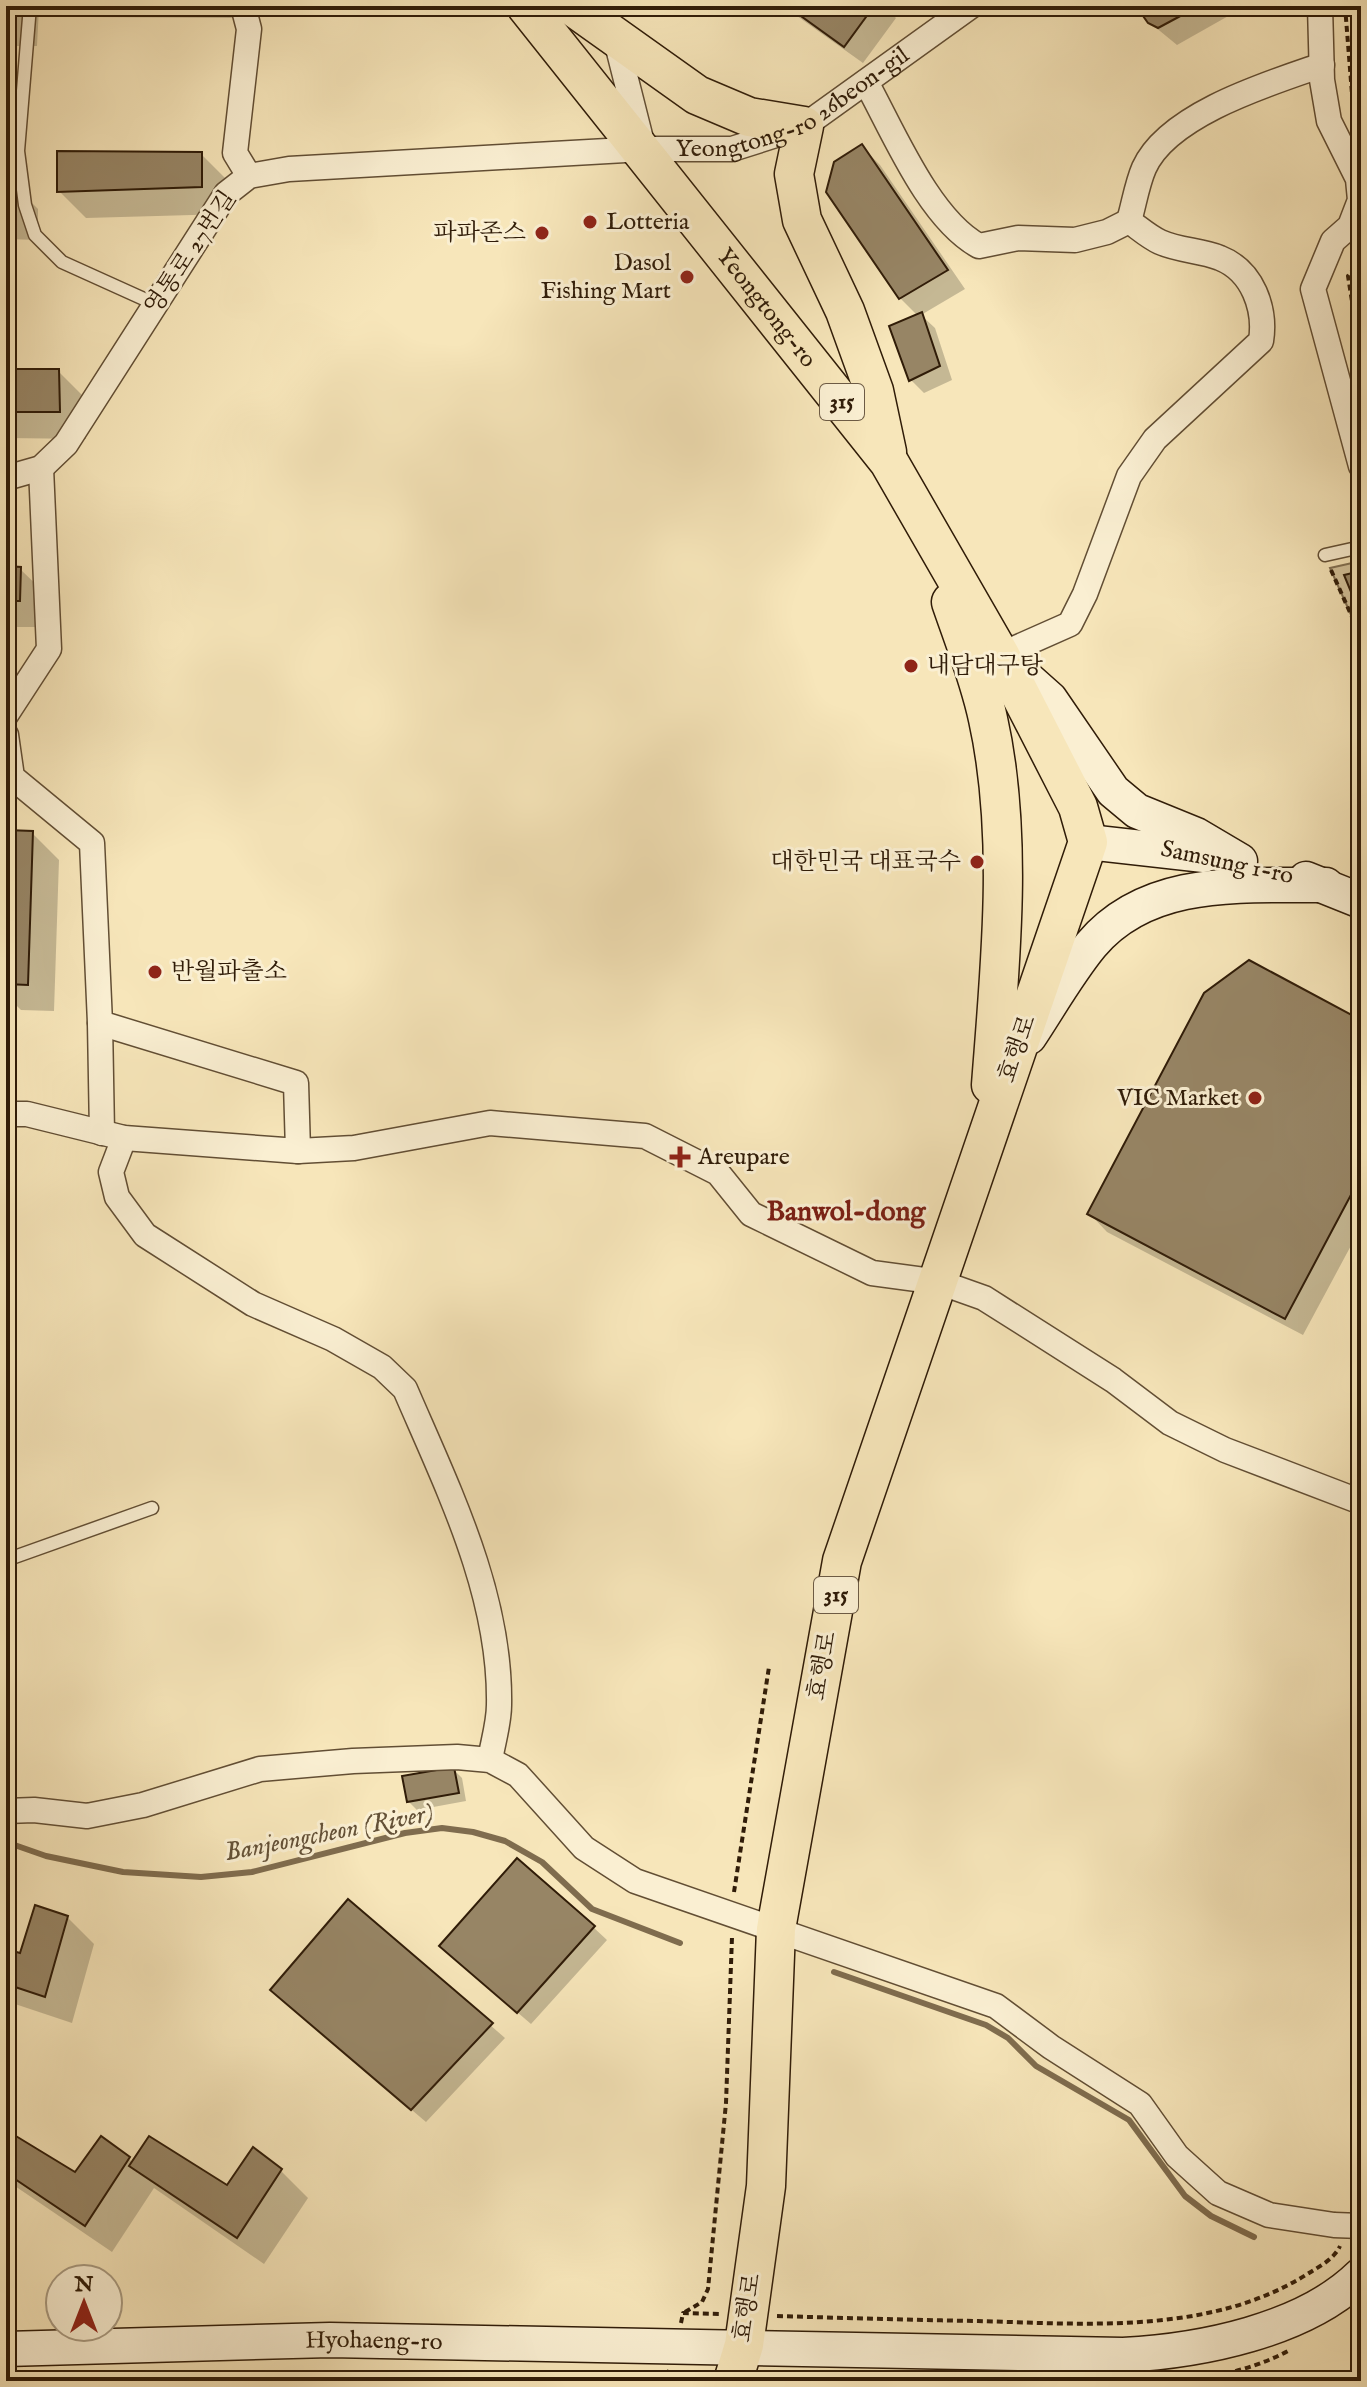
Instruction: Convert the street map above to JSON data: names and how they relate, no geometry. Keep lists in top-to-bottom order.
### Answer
{
  "streets": {
    "main road": ["Yeongtong-ro", "315", "효행로"],
    "street": [
      "Yeongtong-ro 26beon-gil",
      "영통로 27번길",
      "Samsung 1-ro",
      "Hyohaeng-ro"
    ]
  },
  "crossings": [
    ["Yeongtong-ro 26beon-gil", "영통로 27번길"],
    ["Yeongtong-ro 26beon-gil", "Yeongtong-ro"],
    ["영통로 27번길", "Yeongtong-ro"],
    ["Yeongtong-ro", "315"],
    ["Yeongtong-ro", "Samsung 1-ro"],
    ["Yeongtong-ro", "효행로"],
    ["315", "효행로"],
    ["Samsung 1-ro", "효행로"],
    ["효행로", "Hyohaeng-ro"]
  ],
  "districts": ["Banwol-dong"],
  "water": ["Banjeongcheon (River)"],
  "places": {
    "other": [
      "Lotteria",
      "파파존스",
      "Dasol Fishing Mart",
      "내담대구탕",
      "대한민국 대표국수",
      "반월파출소",
      "VIC Market"
    ],
    "health": ["Areupare"]
  },
  "north": "top"
}
